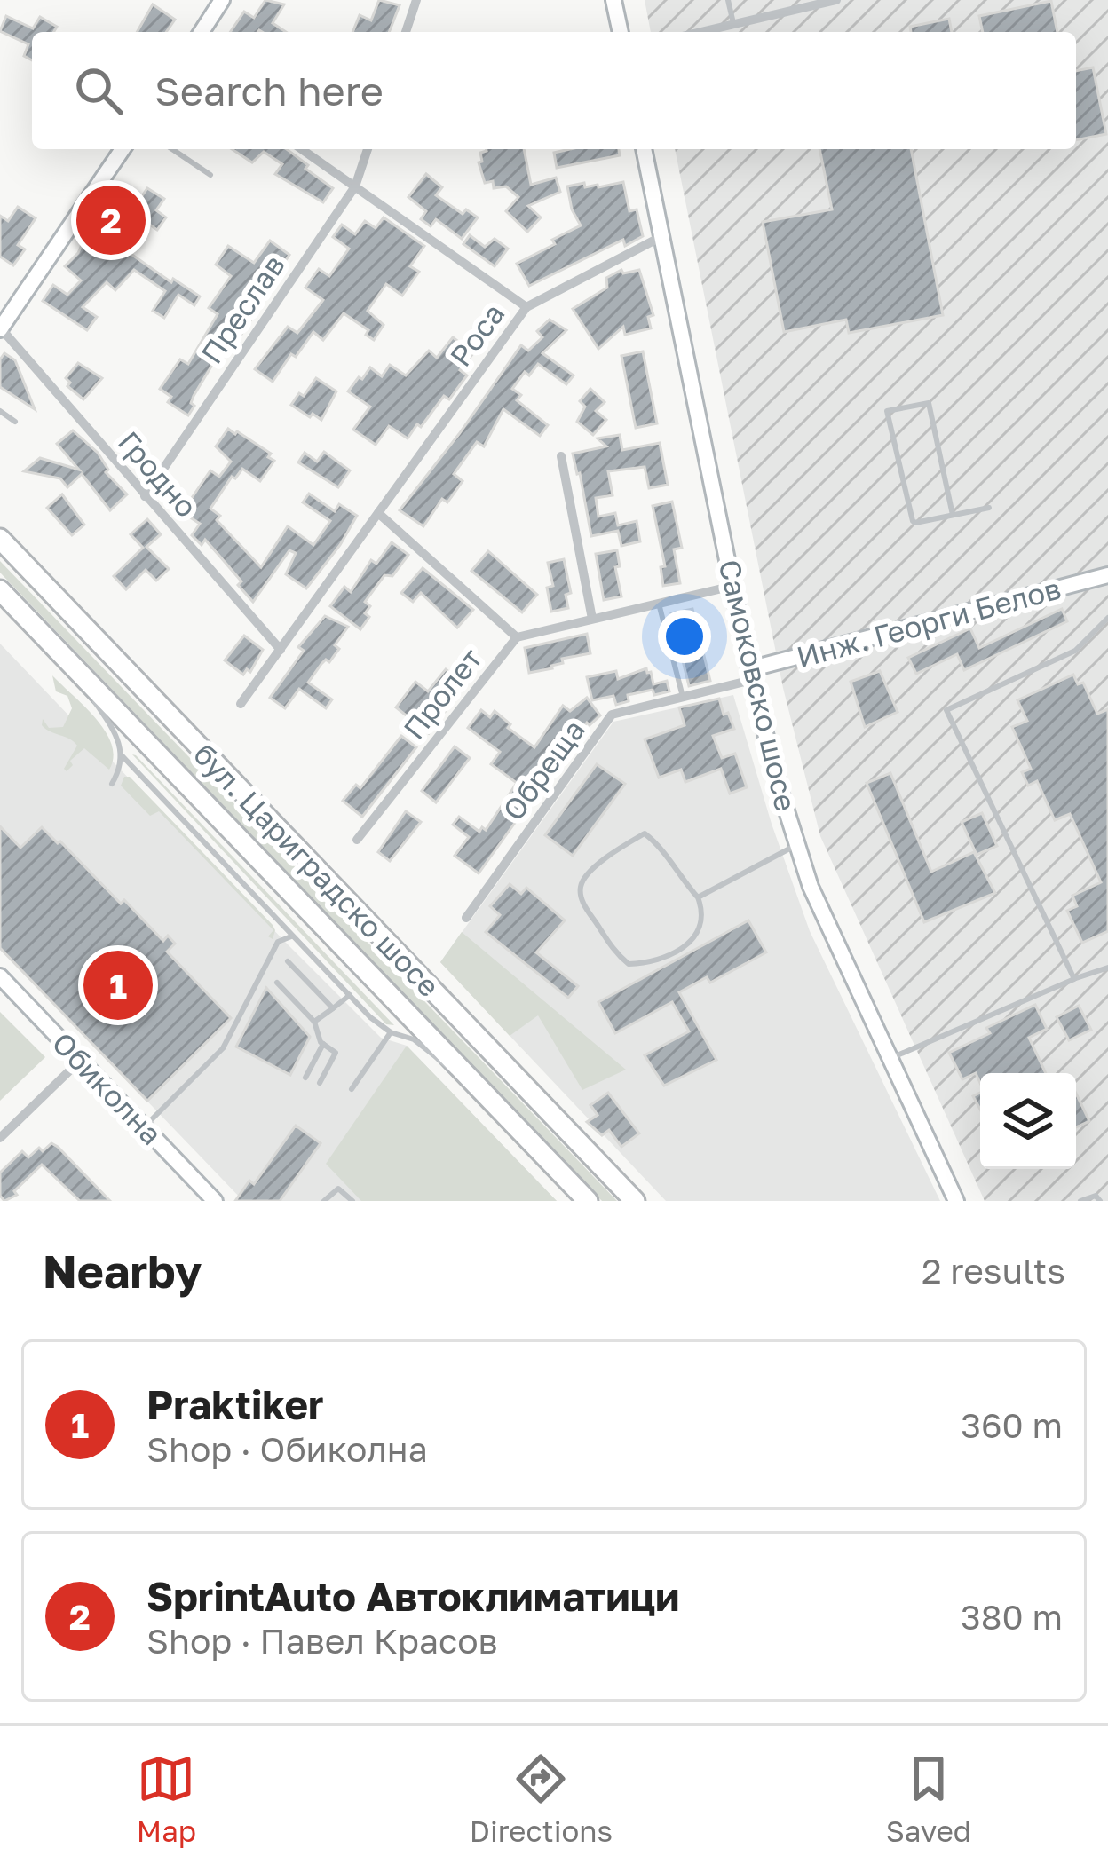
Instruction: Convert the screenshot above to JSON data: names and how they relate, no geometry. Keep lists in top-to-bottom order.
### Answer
{
  "streets": {
    "highway": ["бул. Цариградско шосе"],
    "main road": ["Инж. Георги Белов", "Самоковско шосе", "Обиколна"],
    "street": [
      "Преслав",
      "Роса",
      "Гродно",
      "Пролет",
      "Обреща"
    ]
  },
  "crossings": [
    ["Преслав", "Гродно"],
    ["Роса", "Гродно"],
    ["Роса", "Самоковско шосе"],
    ["Инж. Георги Белов", "Самоковско шосе"],
    ["Инж. Георги Белов", "Обреща"],
    ["Самоковско шосе", "Пролет"],
    ["Самоковско шосе", "Обреща"]
  ],
  "page": {
    "search": "Search here",
    "pins": ["2", "1"],
    "heading": ["Nearby", "2 results"],
    "list": [
      {
        "mark": "1",
        "name": "Praktiker",
        "note": "Shop · Обиколна",
        "value": "360 m"
      },
      {
        "mark": "2",
        "name": "SprintAuto Автоклиматици",
        "note": "Shop · Павел Красов",
        "value": "380 m"
      }
    ],
    "nav": ["Map", "Directions", "Saved"]
  }
}
